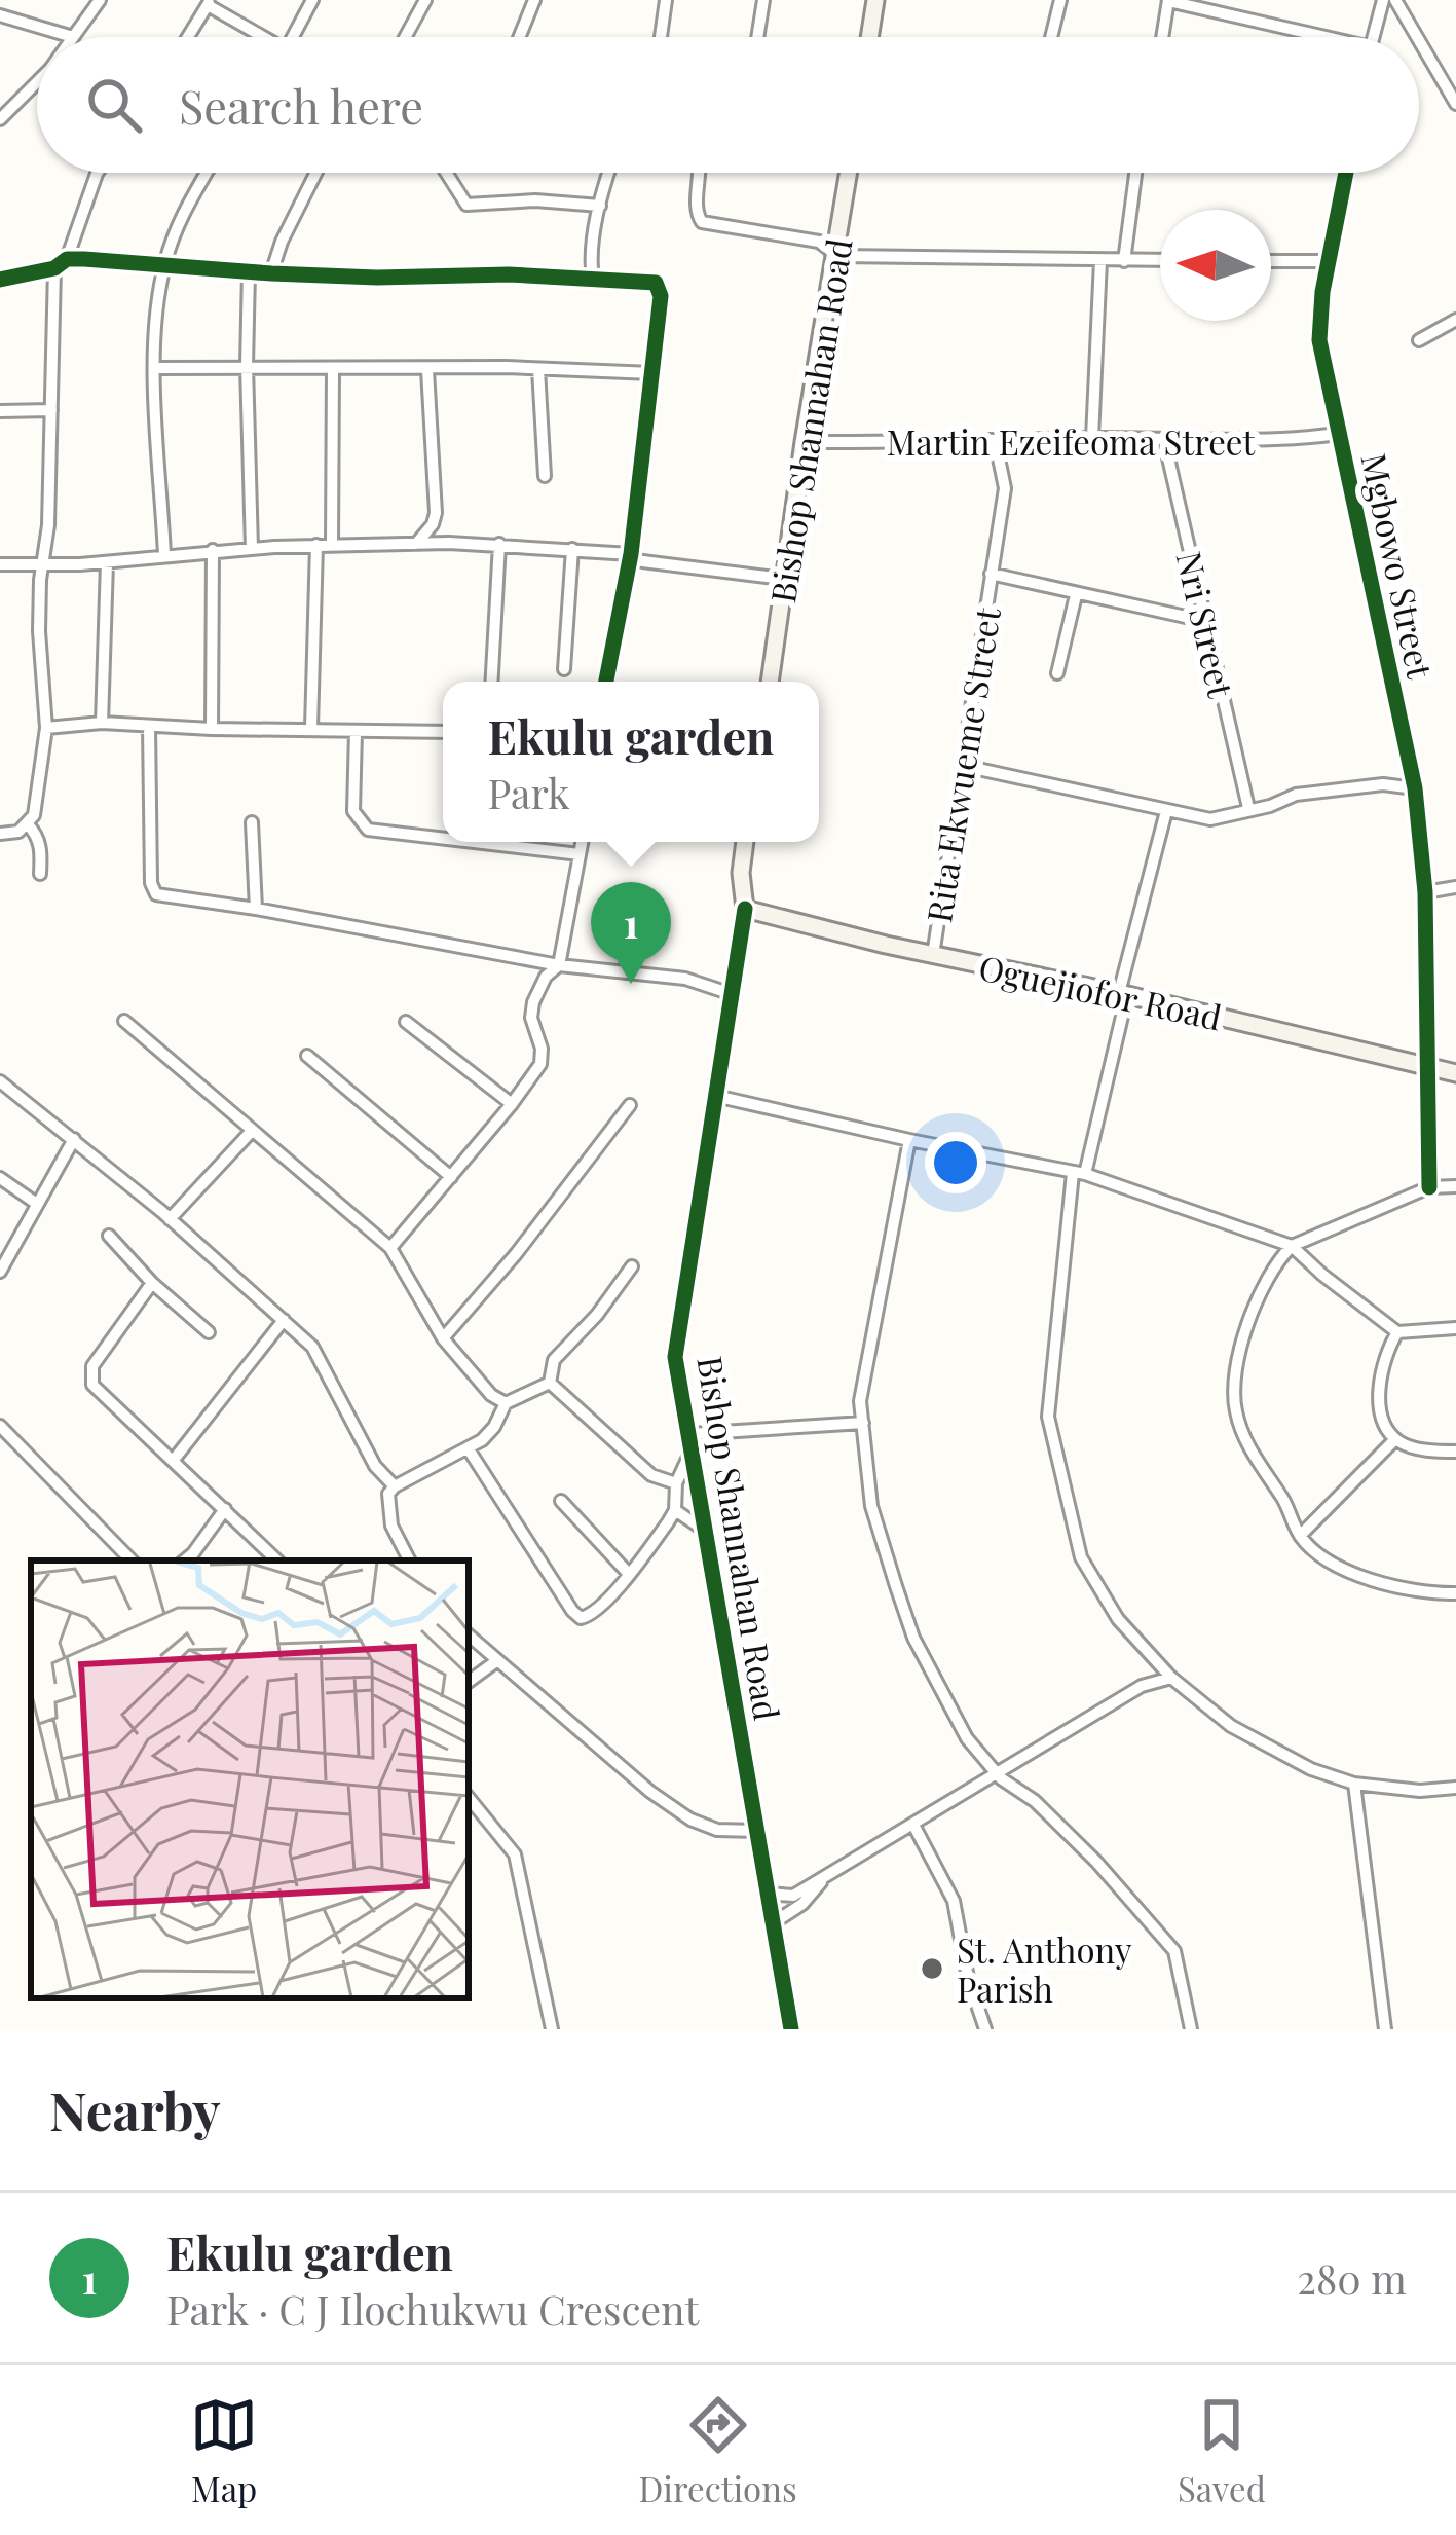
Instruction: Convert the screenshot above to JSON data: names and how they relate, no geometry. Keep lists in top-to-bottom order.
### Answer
{
  "streets": {
    "main road": ["Bishop Shannahan Road", "Oguejiofor Road"],
    "street": [
      "Martin Ezeifeoma Street",
      "Mgbowo Street",
      "Nri Street",
      "Rita Ekwueme Street"
    ]
  },
  "crossings": [
    ["Bishop Shannahan Road", "Martin Ezeifeoma Street"],
    ["Bishop Shannahan Road", "Oguejiofor Road"],
    ["Martin Ezeifeoma Street", "Mgbowo Street"],
    ["Martin Ezeifeoma Street", "Nri Street"],
    ["Martin Ezeifeoma Street", "Rita Ekwueme Street"],
    ["Mgbowo Street", "Oguejiofor Road"],
    ["Rita Ekwueme Street", "Oguejiofor Road"]
  ],
  "places": ["St. Anthony Parish"],
  "north": "left",
  "page": {
    "search": "Search here",
    "popup": ["Ekulu garden", "Park"],
    "pins": "1",
    "heading": "Nearby",
    "list": [
      {
        "mark": "1",
        "name": "Ekulu garden",
        "note": "Park · C J Ilochukwu Crescent",
        "value": "280 m"
      }
    ],
    "nav": ["Map", "Directions", "Saved"]
  }
}
